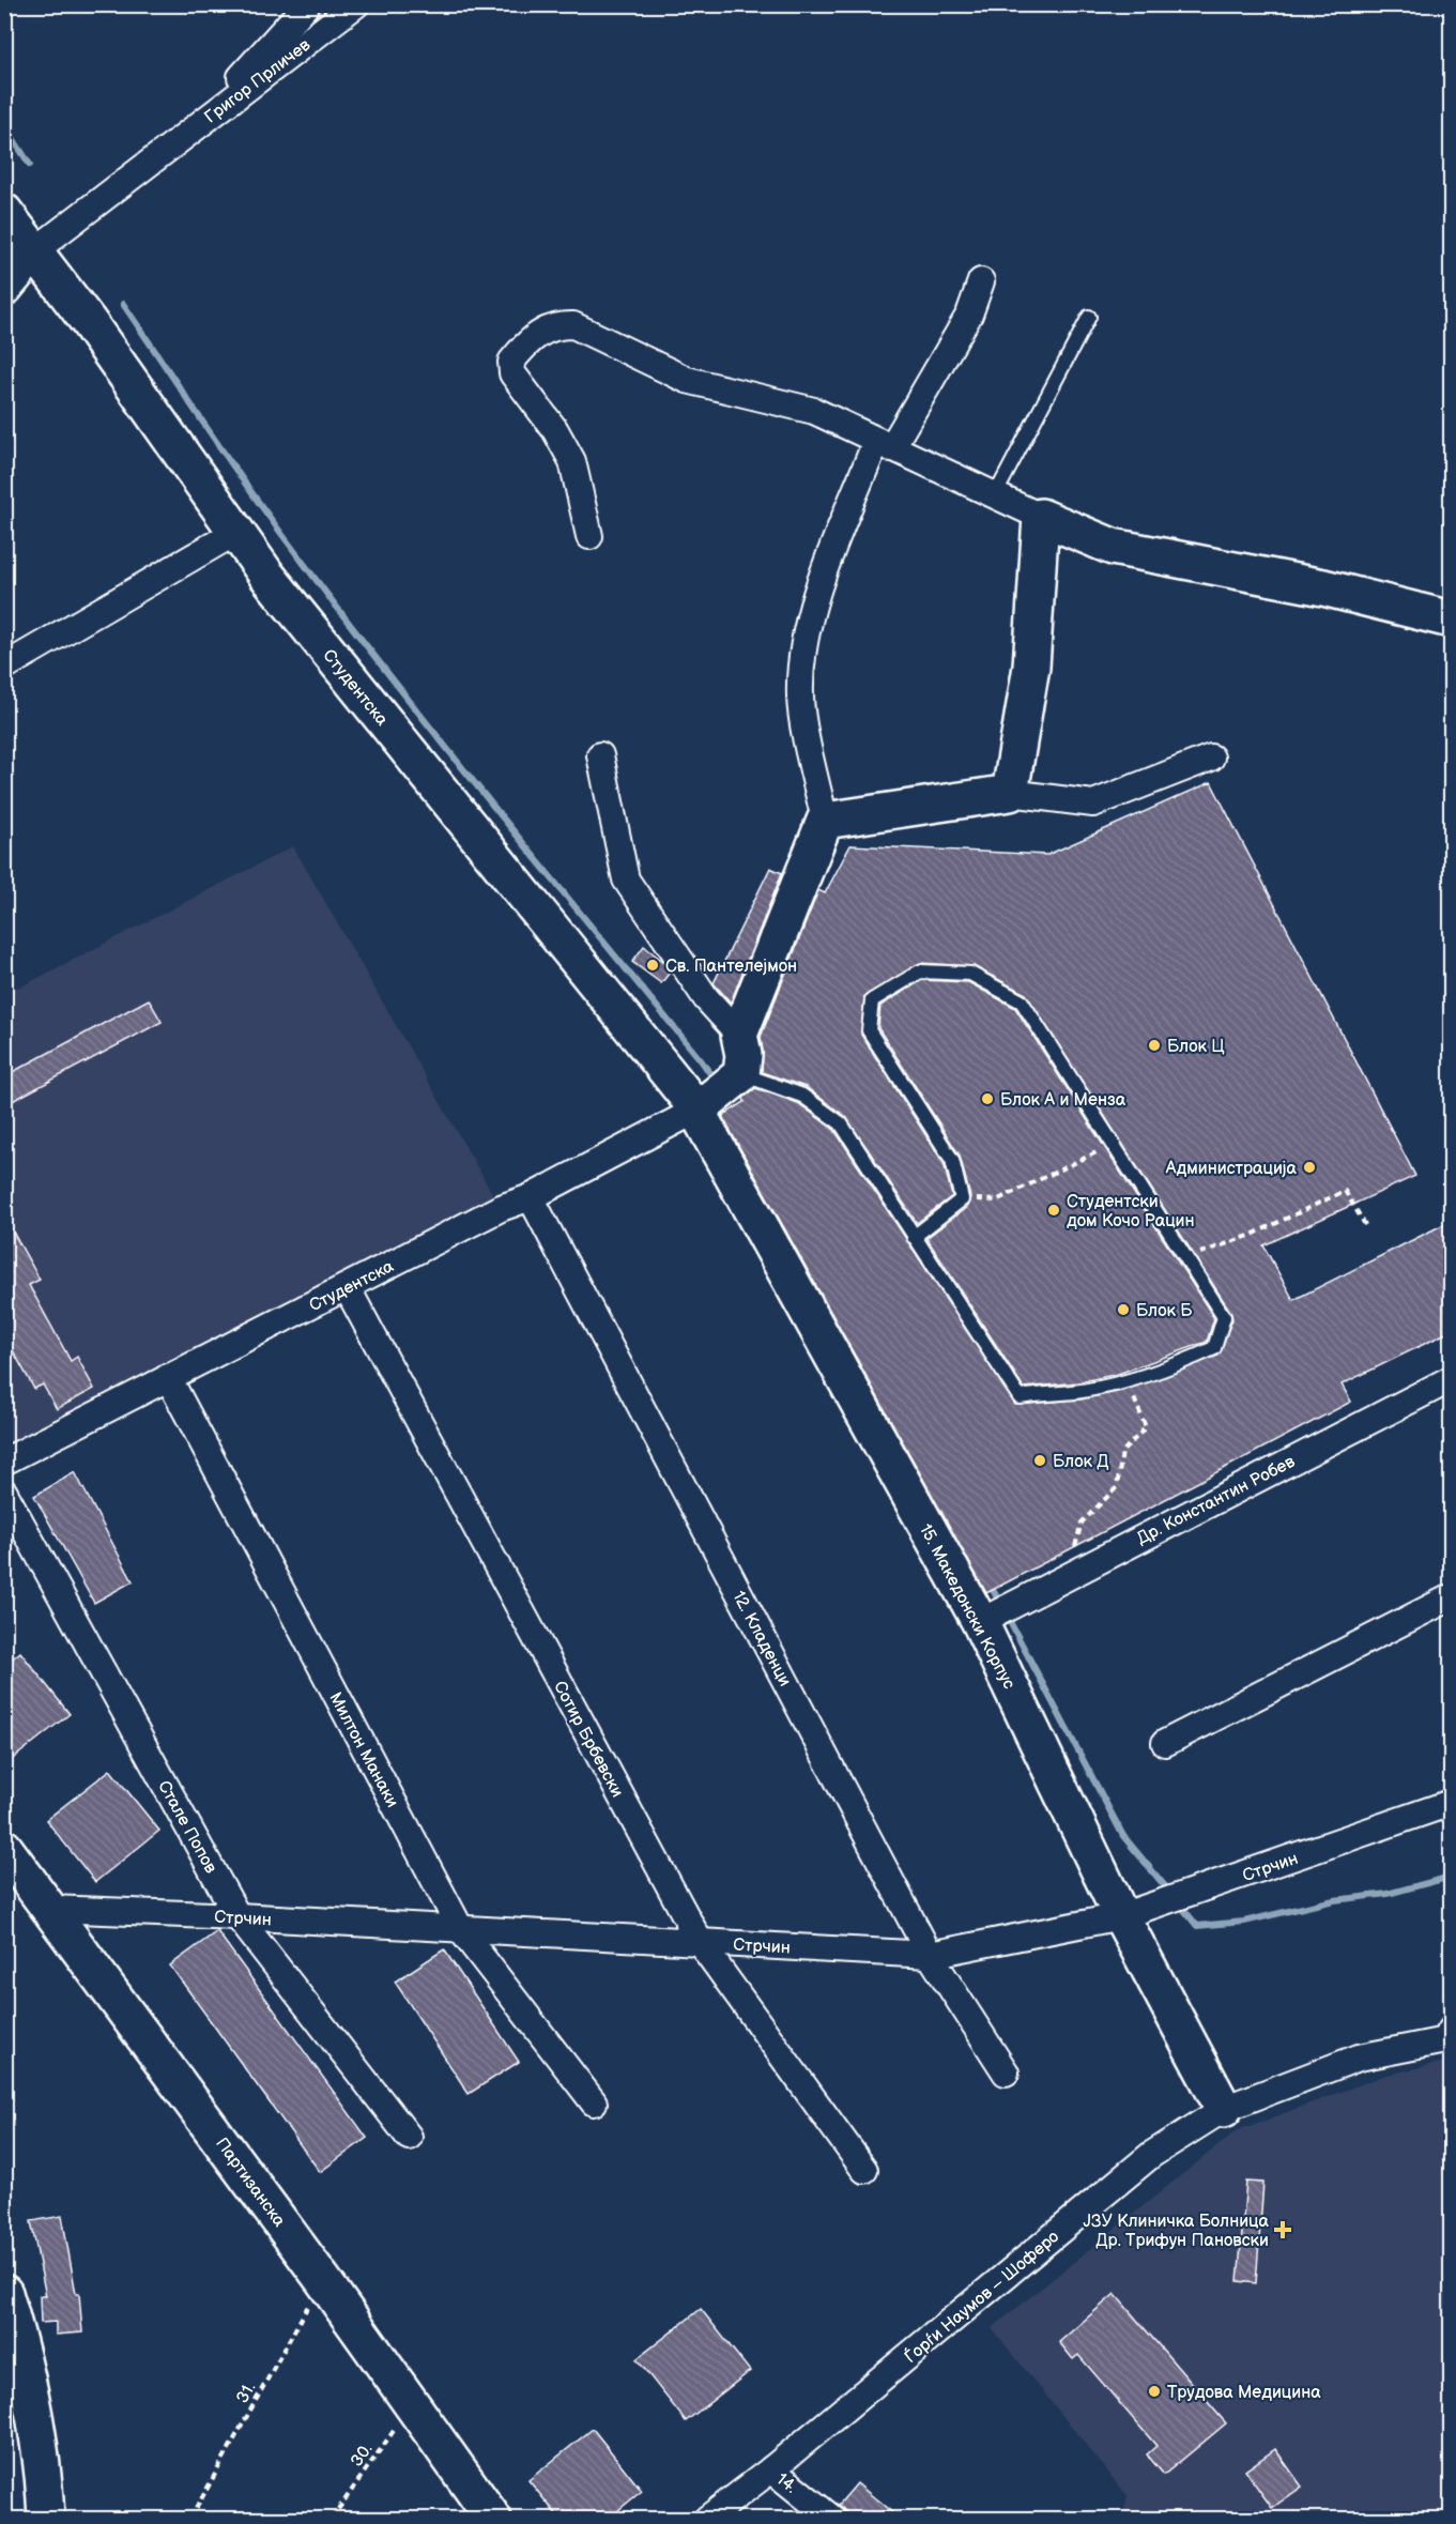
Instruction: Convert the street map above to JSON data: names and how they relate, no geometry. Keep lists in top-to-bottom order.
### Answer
{
  "streets": {
    "street": [
      "Григор Прличев",
      "Студентска",
      "Др. Константин Робев",
      "15. Македонски Корпус",
      "12. Кладенци",
      "Сотир Брбевски",
      "Милтон Манаки",
      "Стале Попов",
      "Стрчин",
      "Партизанска",
      "Ѓорѓи Наумов – Шоферо",
      "14."
    ],
    "path": ["31.", "30."]
  },
  "crossings": [
    ["Григор Прличев", "Студентска"],
    ["Студентска", "15. Македонски Корпус"],
    ["Студентска", "12. Кладенци"],
    ["Студентска", "Сотир Брбевски"],
    ["Студентска", "Милтон Манаки"],
    ["Др. Константин Робев", "15. Македонски Корпус"],
    ["15. Македонски Корпус", "Стрчин"],
    ["15. Македонски Корпус", "Ѓорѓи Наумов – Шоферо"],
    ["12. Кладенци", "Стрчин"],
    ["Сотир Брбевски", "Стрчин"],
    ["Милтон Манаки", "Стрчин"],
    ["Стале Попов", "Стрчин"],
    ["Стрчин", "Партизанска"],
    ["Партизанска", "31."],
    ["Партизанска", "30."],
    ["Ѓорѓи Наумов – Шоферо", "14."]
  ],
  "places": {
    "other": [
      "Св. Пантелејмон",
      "Блок Ц",
      "Блок А и Менза",
      "Администрација",
      "Студентски дом Кочо Рацин",
      "Блок Б",
      "Блок Д",
      "Трудова Медицина"
    ],
    "health": ["ЈЗУ Клиничка Болница Др. Трифун Пановски"]
  }
}
